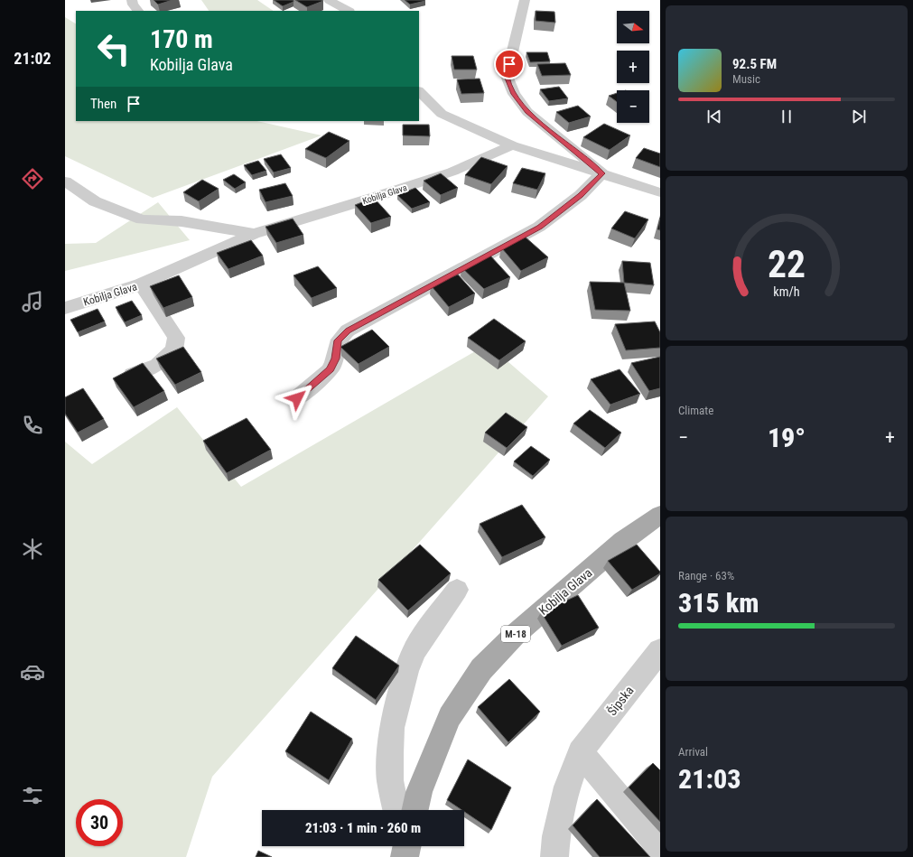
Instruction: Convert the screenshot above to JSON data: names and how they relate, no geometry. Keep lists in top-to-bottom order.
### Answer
{
  "streets": {
    "main road": ["Kobilja Glava", "M-18"],
    "street": ["Šipska"]
  },
  "north": "right",
  "page": {
    "tabs": "21:02",
    "map_buttons": ["+", "−"],
    "turn": ["170 m", "Kobilja Glava"],
    "song": ["92.5 FM", "Music"],
    "then": "Then",
    "tile": [
      "Climate",
      ["Range · 63%", "315 km"],
      ["Arrival", "21:03"]
    ],
    "heat": ["−", "19°", "+"],
    "limit": "30",
    "trip": "21:03 · 1 min · 260 m",
    "gauge": ["22", "km/h"]
  }
}
